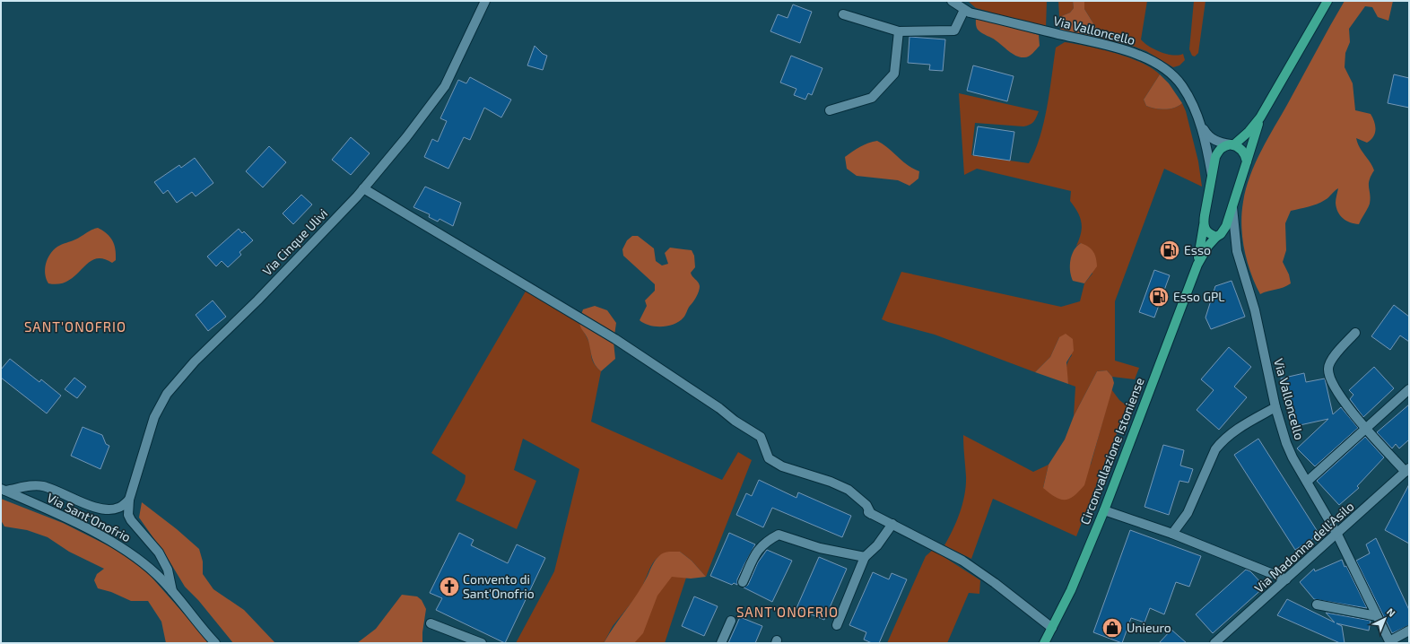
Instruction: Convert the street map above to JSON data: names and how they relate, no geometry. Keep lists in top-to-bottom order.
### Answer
{
  "streets": {
    "main road": ["Circonvallazione Istoniense"],
    "street": [
      "Via Valloncello",
      "Via Cinque Ulivi",
      "Via Sant'Onofrio",
      "Via Madonna dell'Asilo"
    ]
  },
  "crossings": [
    ["Via Valloncello", "Circonvallazione Istoniense"],
    ["Via Valloncello", "Via Madonna dell'Asilo"],
    ["Via Cinque Ulivi", "Via Sant'Onofrio"]
  ],
  "districts": ["SANT'ONOFRIO", "SANT'ONOFRIO"],
  "places": {
    "fuel station": ["Esso", "Esso GPL"],
    "church": ["Convento di Sant'Onofrio"],
    "shop": ["Unieuro"]
  },
  "north": "top right"
}
